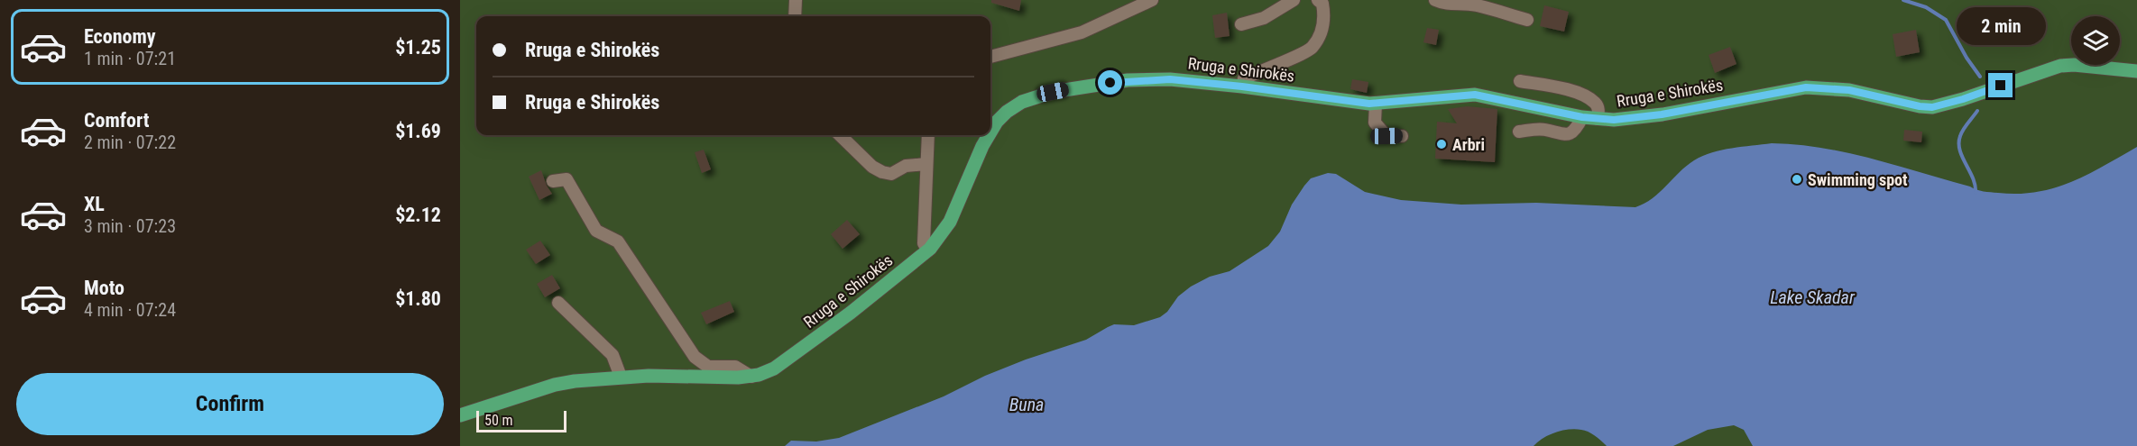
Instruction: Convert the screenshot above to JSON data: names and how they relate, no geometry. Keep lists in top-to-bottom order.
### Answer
{
  "streets": {
    "main road": ["Rruga e Shirokës"]
  },
  "water": ["Lake Skadar", "Buna"],
  "places": ["Arbri", "Swimming spot"],
  "scale_bar": "50 m",
  "page": {
    "bubble": "2 min",
    "list": [
      {
        "name": "Economy",
        "note": "1 min · 07:21",
        "value": "$1.25"
      },
      {
        "name": "Comfort",
        "note": "2 min · 07:22",
        "value": "$1.69"
      },
      {
        "name": "XL",
        "note": "3 min · 07:23",
        "value": "$2.12"
      },
      {
        "name": "Moto",
        "note": "4 min · 07:24",
        "value": "$1.80"
      }
    ],
    "banner": ["Rruga e Shirokës", "Rruga e Shirokës"],
    "buttons": "Confirm",
    "scale": "50 m"
  }
}
